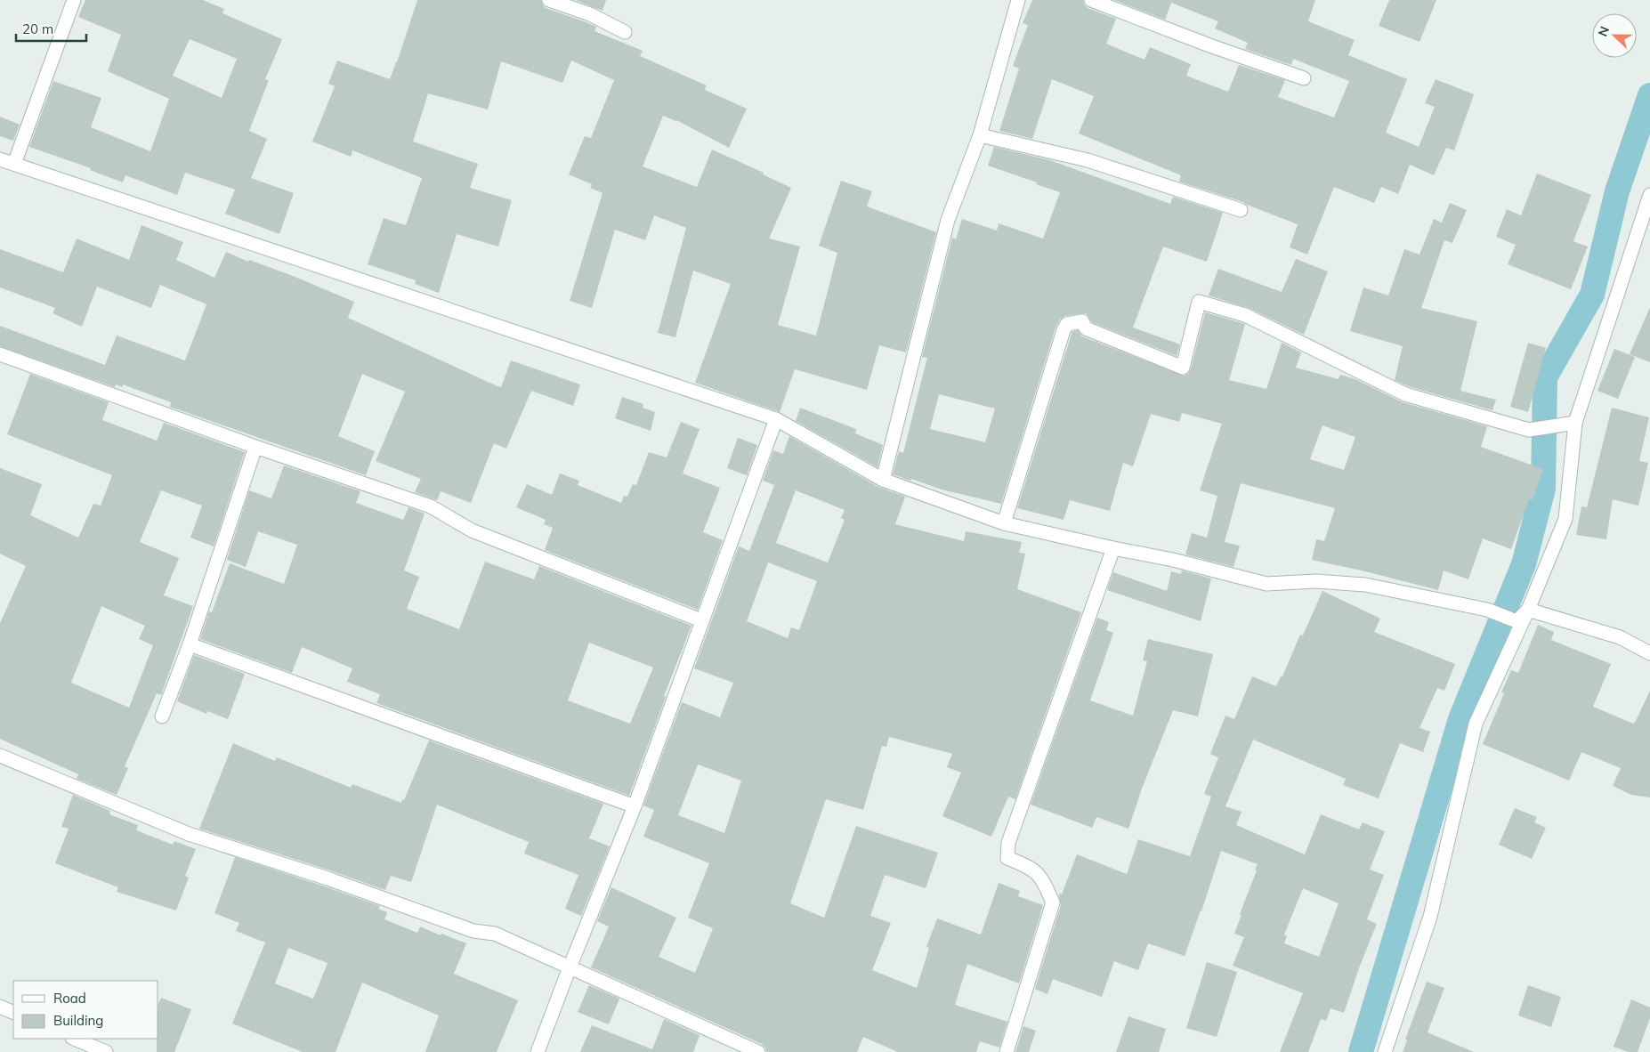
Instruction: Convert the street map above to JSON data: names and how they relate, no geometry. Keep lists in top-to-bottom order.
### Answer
{
  "legend": ["Road", "Building"],
  "scale_bar": "20 m",
  "north": "left"
}
